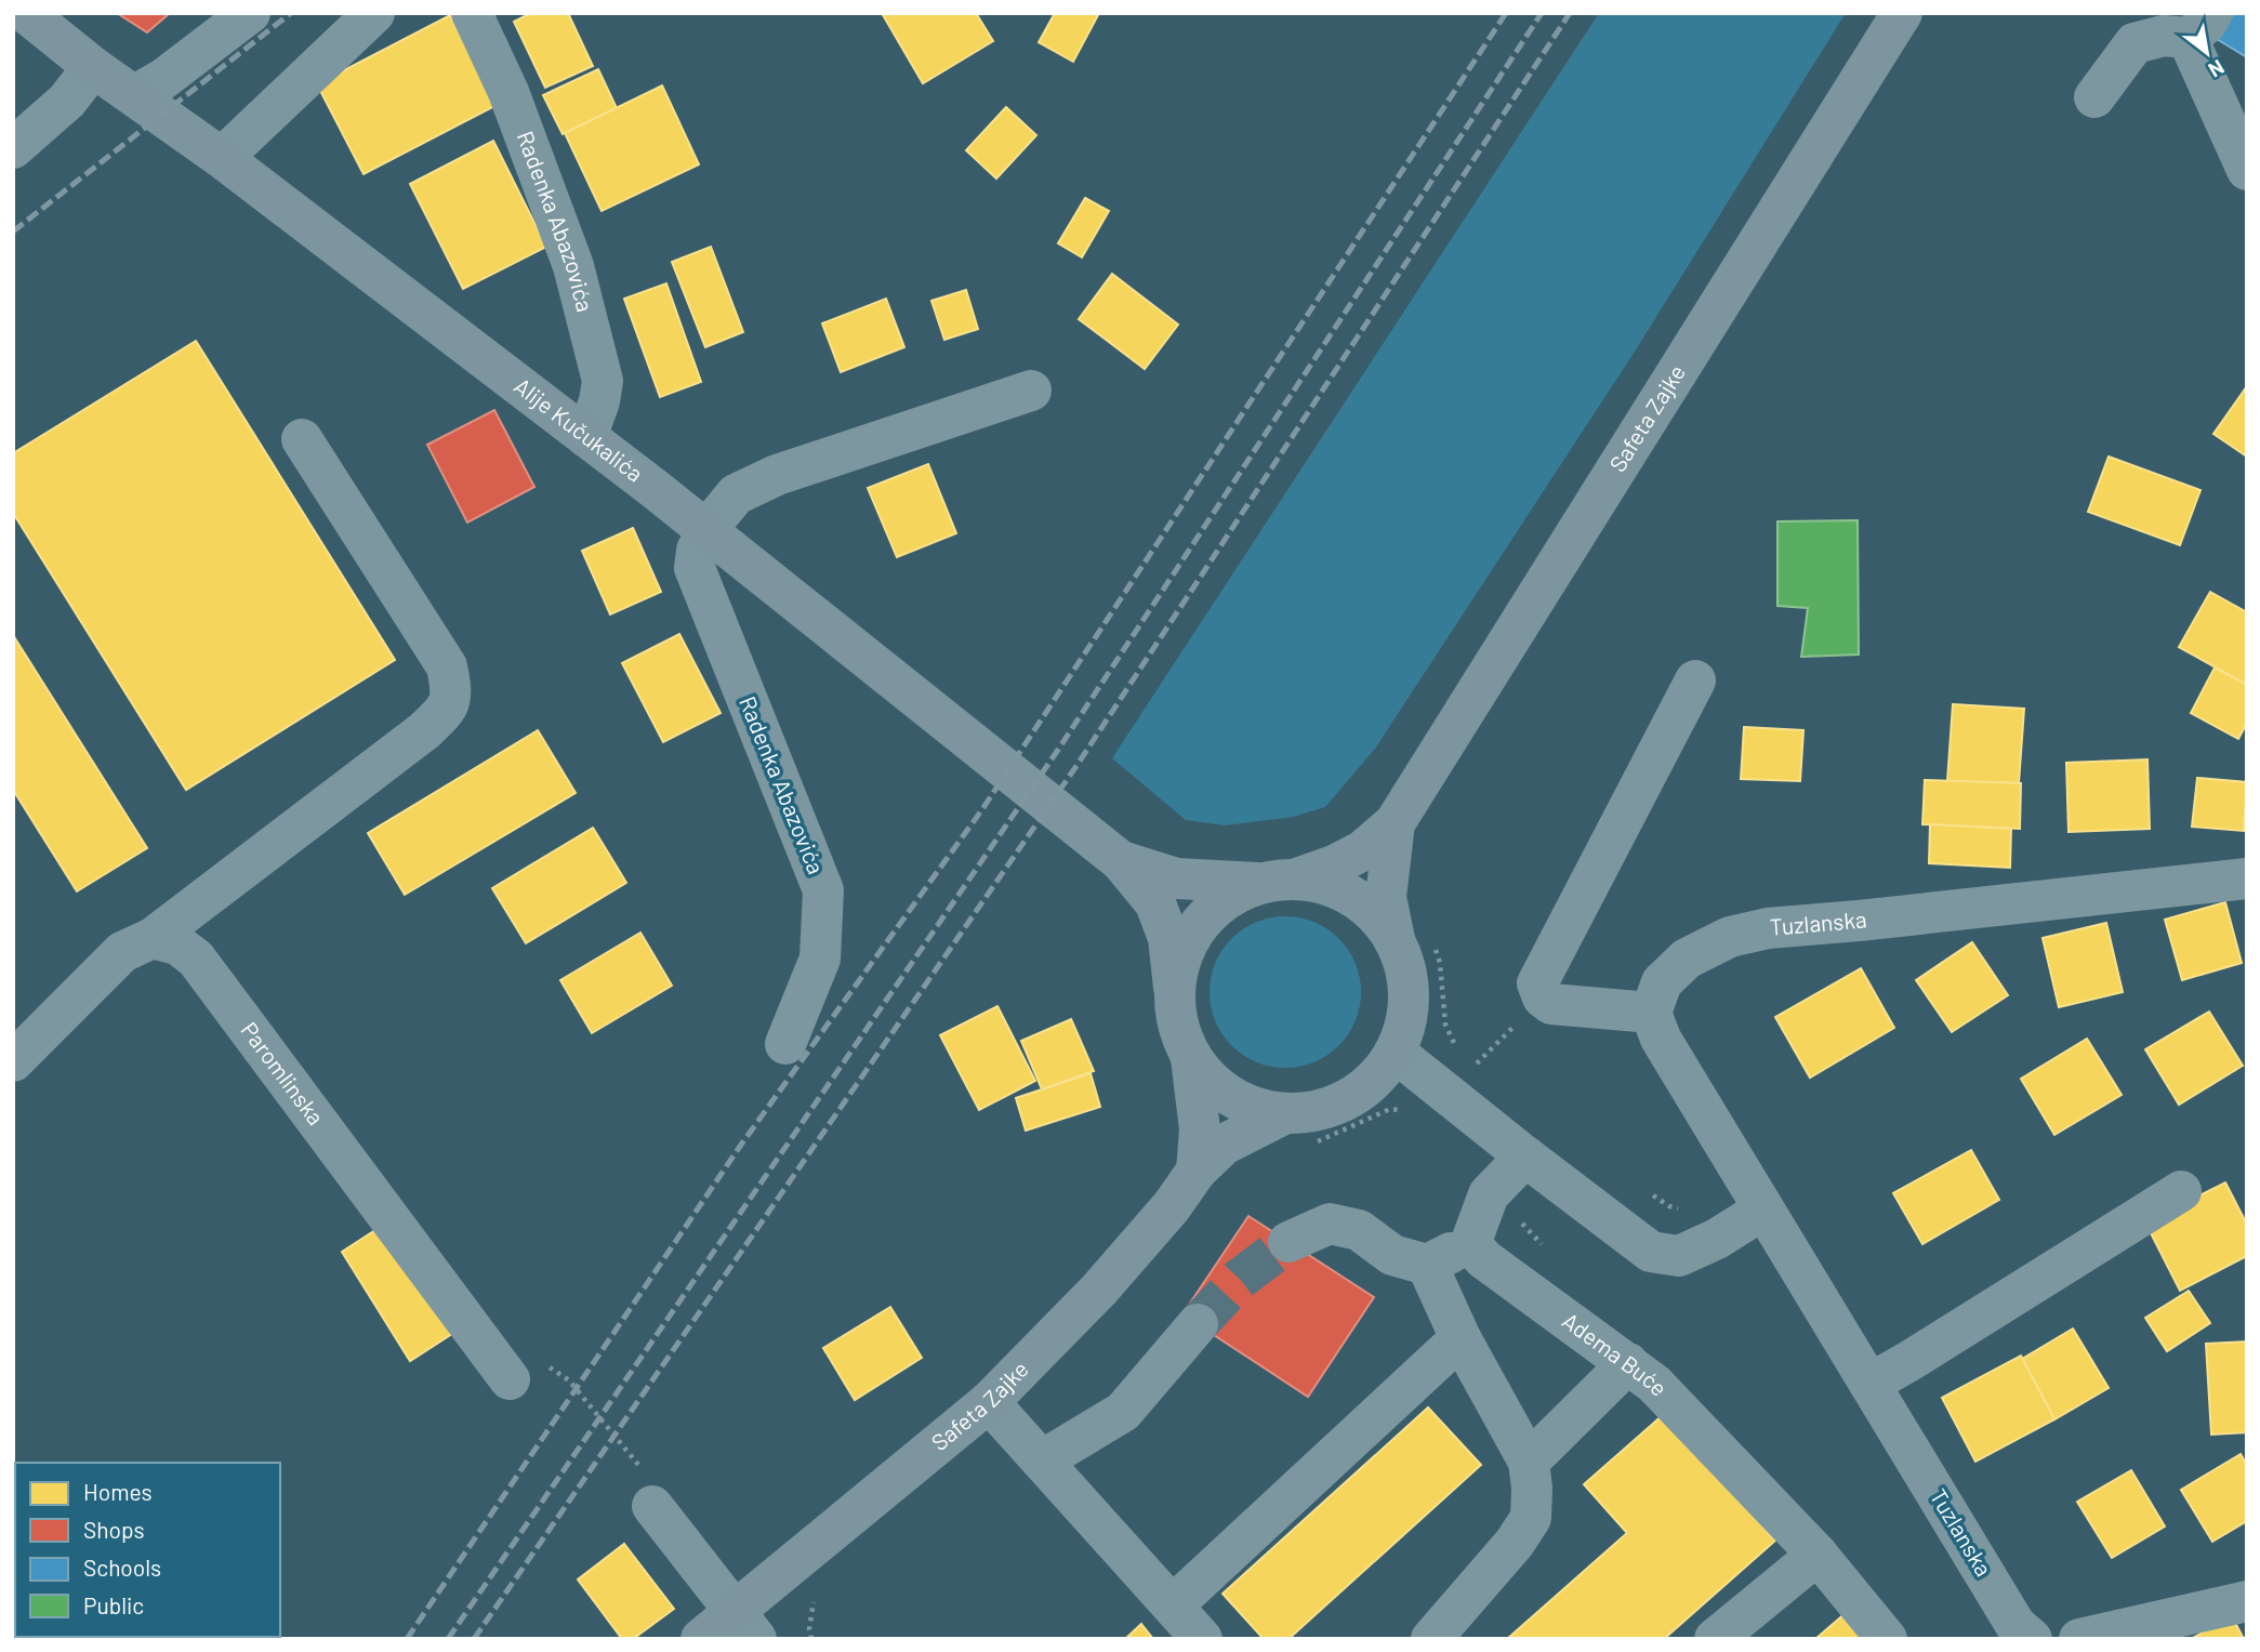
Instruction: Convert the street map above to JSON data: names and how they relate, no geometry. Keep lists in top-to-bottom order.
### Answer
{
  "streets": {
    "main road": ["Safeta Zajke", "Alije Kučukalića"],
    "street": [
      "Radenka Abazovića",
      "Tuzlanska",
      "Paromlinska",
      "Adema Buće"
    ]
  },
  "crossings": [
    ["Radenka Abazovića", "Alije Kučukalića"],
    ["Safeta Zajke", "Alije Kučukalića"]
  ],
  "legend": [
    "Homes",
    "Shops",
    "Schools",
    "Public"
  ],
  "north": "bottom right"
}
